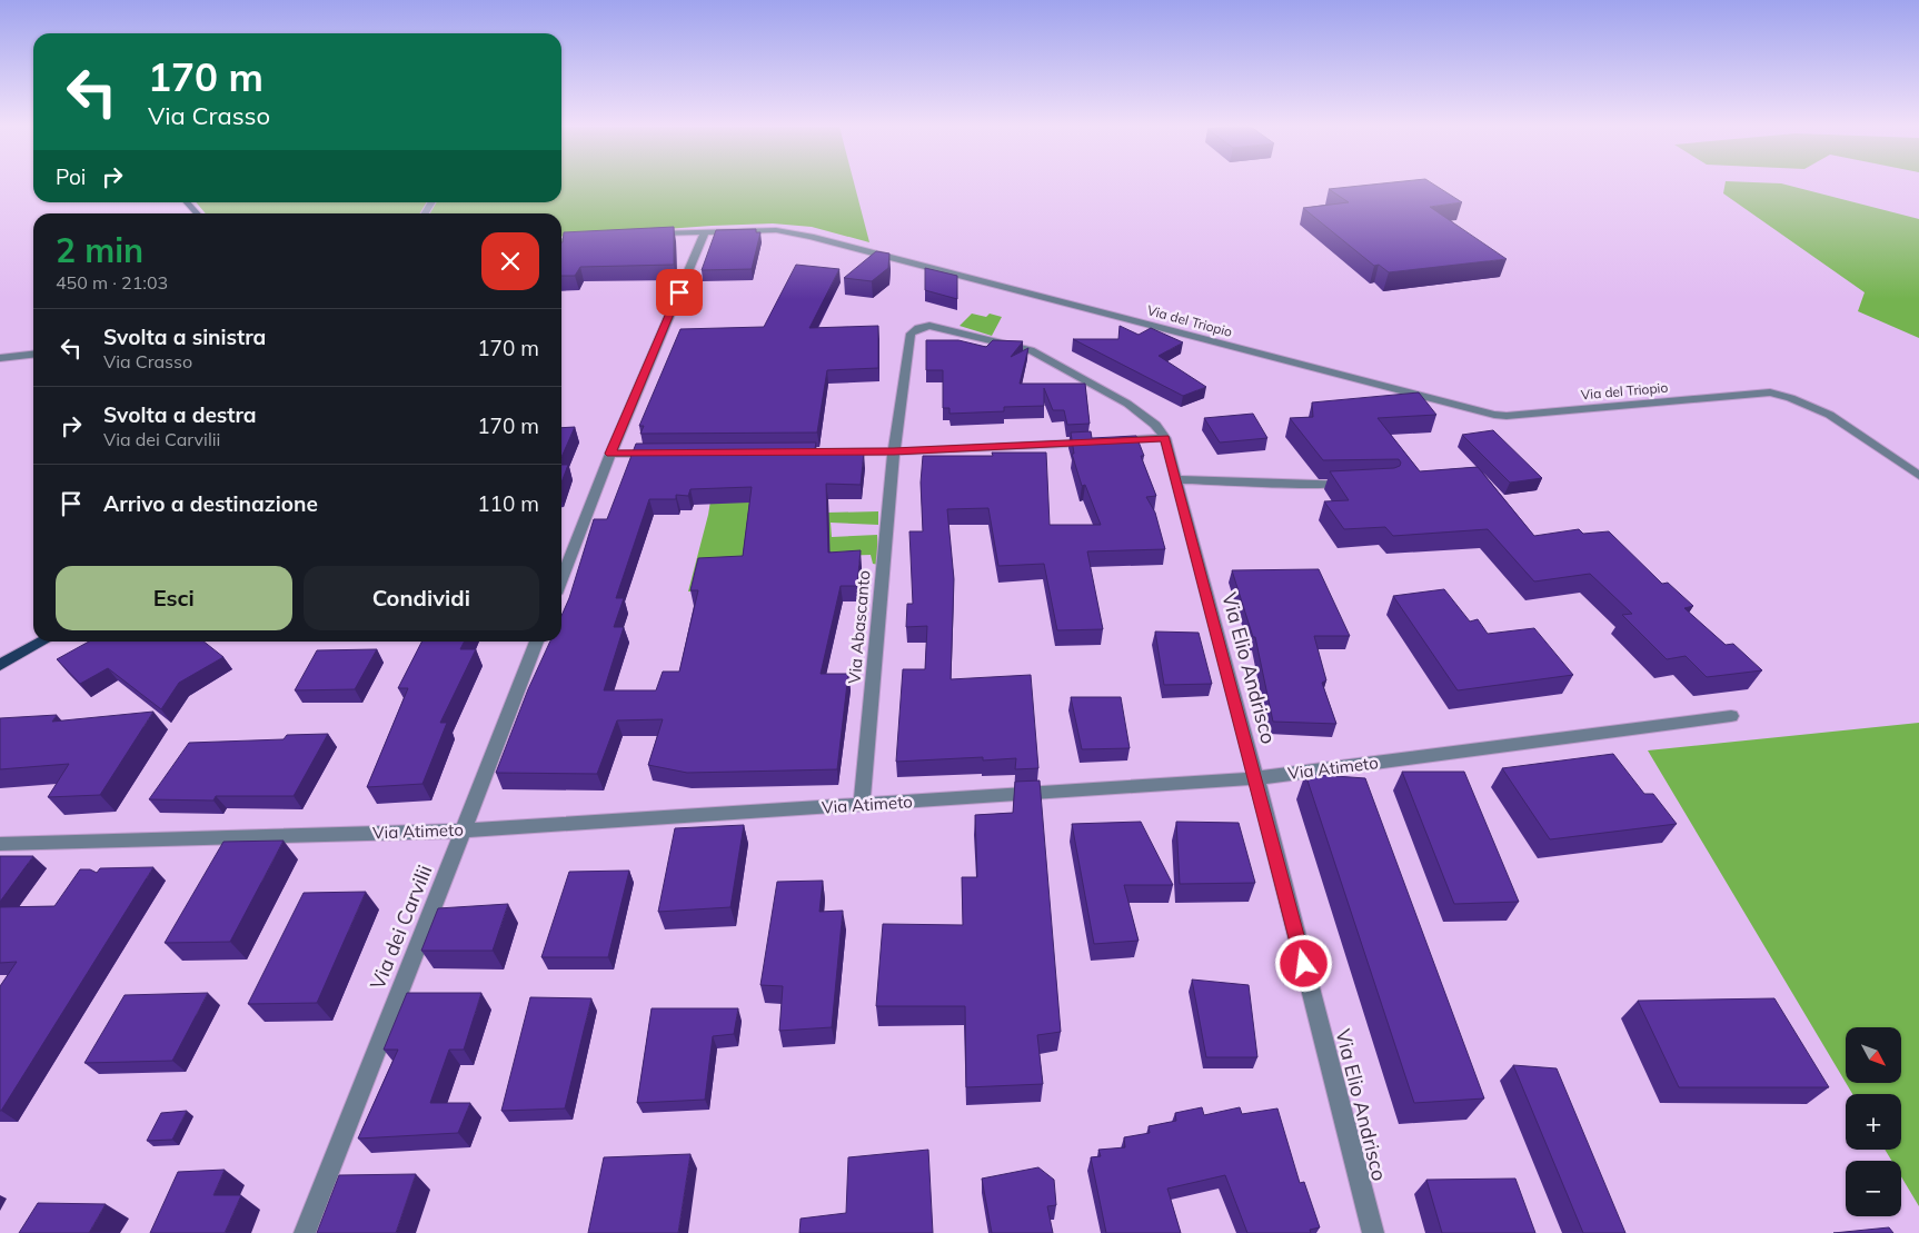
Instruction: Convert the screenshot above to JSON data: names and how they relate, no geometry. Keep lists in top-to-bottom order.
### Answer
{
  "streets": {
    "street": [
      "Via del Triopio",
      "Via Abascanto",
      "Via Elio Andrisco",
      "Via Atimeto",
      "Via dei Carvilii"
    ]
  },
  "crossings": [
    ["Via Abascanto", "Via Elio Andrisco"],
    ["Via Abascanto", "Via Atimeto"],
    ["Via Elio Andrisco", "Via Atimeto"],
    ["Via Atimeto", "Via dei Carvilii"]
  ],
  "north": "bottom right",
  "page": {
    "turn": ["170 m", "Via Crasso"],
    "then": "Poi",
    "heading": ["2 min", "450 m · 21:03"],
    "list": [
      {
        "name": "Svolta a sinistra",
        "note": "Via Crasso",
        "value": "170 m"
      },
      {
        "name": "Svolta a destra",
        "note": "Via dei Carvilii",
        "value": "170 m"
      },
      {
        "name": "Arrivo a destinazione",
        "value": "110 m"
      }
    ],
    "buttons": ["Esci", "Condividi"],
    "map_buttons": ["+", "−"]
  }
}
